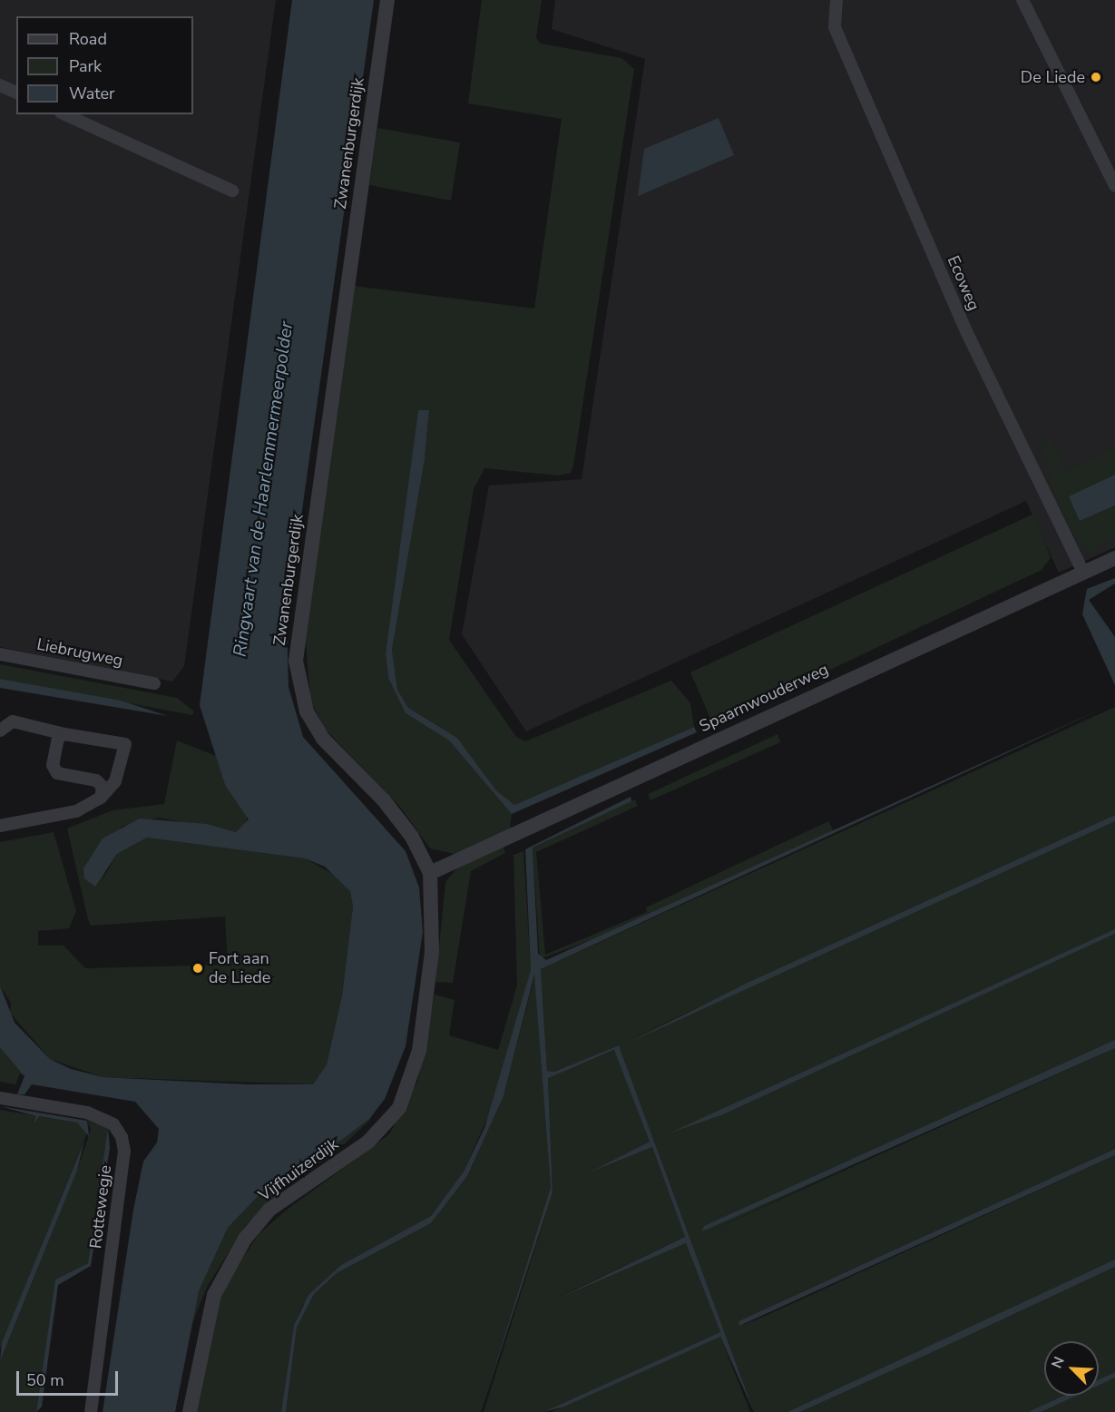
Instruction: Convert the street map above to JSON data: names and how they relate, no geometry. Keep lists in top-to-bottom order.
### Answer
{
  "streets": {
    "street": [
      "Zwanenburgerdijk",
      "Ecoweg",
      "Liebrugweg",
      "Spaarnwouderweg",
      "Vijfhuizerdijk",
      "Rottewegje"
    ]
  },
  "crossings": [
    ["Zwanenburgerdijk", "Spaarnwouderweg"],
    ["Zwanenburgerdijk", "Vijfhuizerdijk"],
    ["Ecoweg", "Spaarnwouderweg"]
  ],
  "water": ["Ringvaart van de Haarlemmermeerpolder"],
  "places": ["De Liede", "Fort aan de Liede"],
  "legend": ["Road", "Park", "Water"],
  "scale_bar": "50 m",
  "north": "top left"
}
